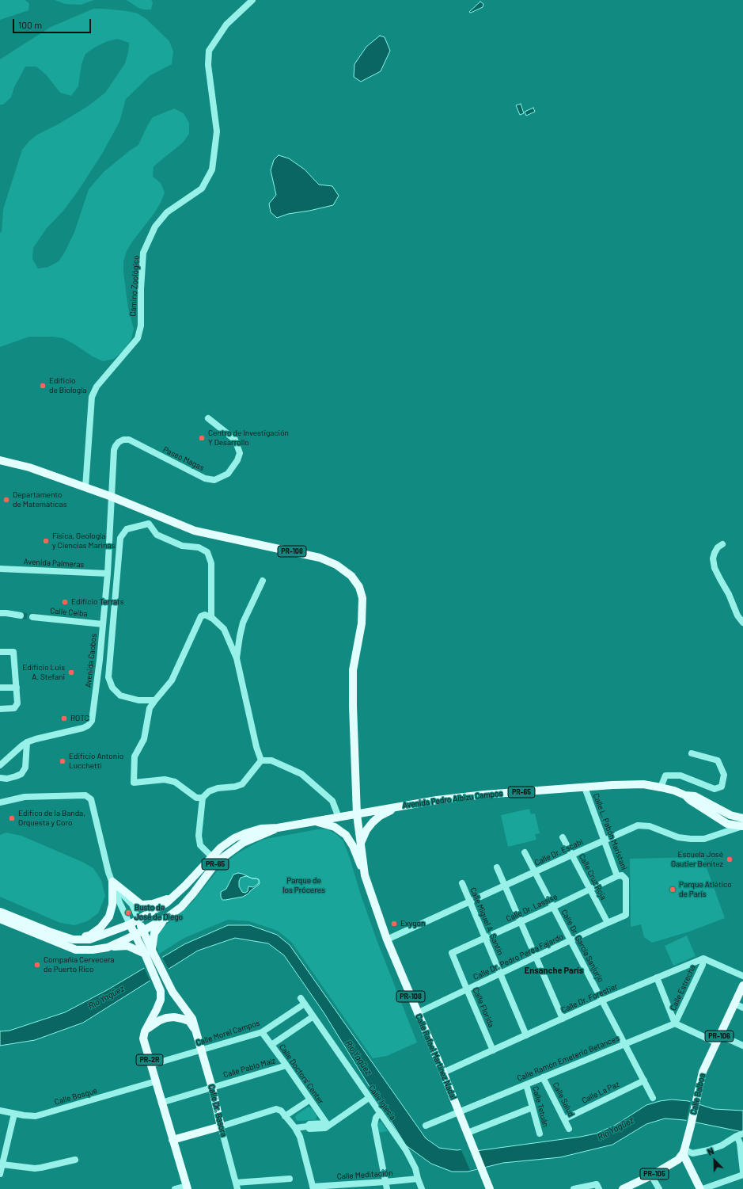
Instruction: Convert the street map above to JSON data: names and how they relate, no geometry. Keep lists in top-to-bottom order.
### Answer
{
  "streets": {
    "main road": [
      "PR-108",
      "PR-65",
      "Avenida Pedro Albizu Campos",
      "PR-106",
      "Calle Rafael Martínez Nadal",
      "PR-2R",
      "Calle Balboa",
      "Calle Dr. Basora",
      "PR-105"
    ],
    "street": [
      "Camino Zoológico",
      "Paseo Magas",
      "Avenida Palmeras",
      "Calle Ceiba",
      "Avenida Caobos",
      "Calle L. Pabón Maristani",
      "Calle Dr. Escabí",
      "Calle Cruz Roja",
      "Calle Dr. Lassise",
      "Calle Miguel A. Santín",
      "Calle Dr. García Sanjurjo",
      "Calle Dr. Pedro Perea Fajardo",
      "Calle Estrecha",
      "Calle Dr. Forestier",
      "Calle Florida",
      "Calle Morel Campos",
      "Calle Ramón Emeterio Betances",
      "Calle Pablo Maíz",
      "Calle Doctors' Center",
      "Calle La Paz",
      "Calle Bosque",
      "Calle Salud",
      "Calle Iglesia",
      "Calle Tetuán",
      "Calle Meditación"
    ]
  },
  "crossings": [
    ["Camino Zoológico", "PR-108"],
    ["Paseo Magas", "PR-108"],
    ["Paseo Magas", "Avenida Caobos"],
    ["PR-108", "Avenida Caobos"],
    ["PR-108", "Avenida Pedro Albizu Campos"],
    ["PR-108", "Calle Rafael Martínez Nadal"],
    ["Avenida Palmeras", "Avenida Caobos"],
    ["Calle Ceiba", "Avenida Caobos"],
    ["Avenida Pedro Albizu Campos", "Calle L. Pabón Maristani"],
    ["Avenida Pedro Albizu Campos", "Calle Dr. Escabí"],
    ["Avenida Pedro Albizu Campos", "Calle Rafael Martínez Nadal"],
    ["Calle L. Pabón Maristani", "Calle Dr. Escabí"],
    ["Calle L. Pabón Maristani", "Calle Dr. Lassise"],
    ["Calle L. Pabón Maristani", "Calle Dr. Pedro Perea Fajardo"],
    ["Calle Dr. Escabí", "Calle Cruz Roja"],
    ["Calle Dr. Escabí", "Calle Miguel A. Santín"],
    ["Calle Dr. Escabí", "Calle Dr. García Sanjurjo"],
    ["Calle Dr. Escabí", "Calle Rafael Martínez Nadal"],
    ["Calle Cruz Roja", "Calle Dr. Lassise"],
    ["Calle Cruz Roja", "Calle Dr. Pedro Perea Fajardo"],
    ["Calle Dr. Lassise", "Calle Miguel A. Santín"],
    ["Calle Dr. Lassise", "Calle Dr. García Sanjurjo"],
    ["Calle Dr. Lassise", "Calle Florida"],
    ["Calle Miguel A. Santín", "Calle Dr. Pedro Perea Fajardo"],
    ["Calle Miguel A. Santín", "Calle Dr. Forestier"],
    ["Calle Dr. García Sanjurjo", "Calle Dr. Pedro Perea Fajardo"],
    ["Calle Dr. García Sanjurjo", "Calle Dr. Forestier"],
    ["Calle Dr. García Sanjurjo", "Calle Ramón Emeterio Betances"],
    ["Calle Dr. García Sanjurjo", "Calle La Paz"],
    ["Calle Dr. Pedro Perea Fajardo", "Calle Florida"],
    ["Calle Dr. Pedro Perea Fajardo", "Calle Rafael Martínez Nadal"],
    ["Calle Estrecha", "Calle Dr. Forestier"],
    ["Calle Estrecha", "Calle Ramón Emeterio Betances"],
    ["Calle Dr. Forestier", "Calle Florida"],
    ["Calle Dr. Forestier", "Calle Rafael Martínez Nadal"],
    ["Calle Morel Campos", "PR-2R"],
    ["Calle Morel Campos", "Calle Doctors' Center"],
    ["Calle Morel Campos", "Calle Iglesia"],
    ["Calle Morel Campos", "Calle Dr. Basora"],
    ["Calle Rafael Martínez Nadal", "Calle Ramón Emeterio Betances"],
    ["Calle Ramón Emeterio Betances", "Calle Salud"],
    ["Calle Ramón Emeterio Betances", "Calle Tetuán"],
    ["PR-2R", "Calle Pablo Maíz"],
    ["PR-2R", "Calle Bosque"],
    ["Calle Pablo Maíz", "Calle Doctors' Center"],
    ["Calle Pablo Maíz", "Calle Dr. Basora"],
    ["Calle La Paz", "Calle Salud"],
    ["Calle Balboa", "PR-105"],
    ["Calle Iglesia", "Calle Meditación"]
  ],
  "districts": ["Ensanche París"],
  "water": ["Río Yagüez"],
  "parks": ["Parque de los Próceres"],
  "places": [
    "Edificio de Biología",
    "Centro de Investigación Y Desarrollo",
    "Departamento de Matemáticas",
    "Física, Geología y Ciencias Marinas",
    "Edificio Terrats",
    "Edificio Luis A. Stefani",
    "ROTC",
    "Edificio Antonio Lucchetti",
    "Edifico de la Banda, Orquesta y Coro",
    "Escuela José Gautier Benítez",
    "Parque Atlético de París",
    "Busto de José de Diego",
    "Exygon",
    "Compañía Cervecera de Puerto Rico"
  ],
  "scale_bar": "100 m",
  "north": "top left"
}
